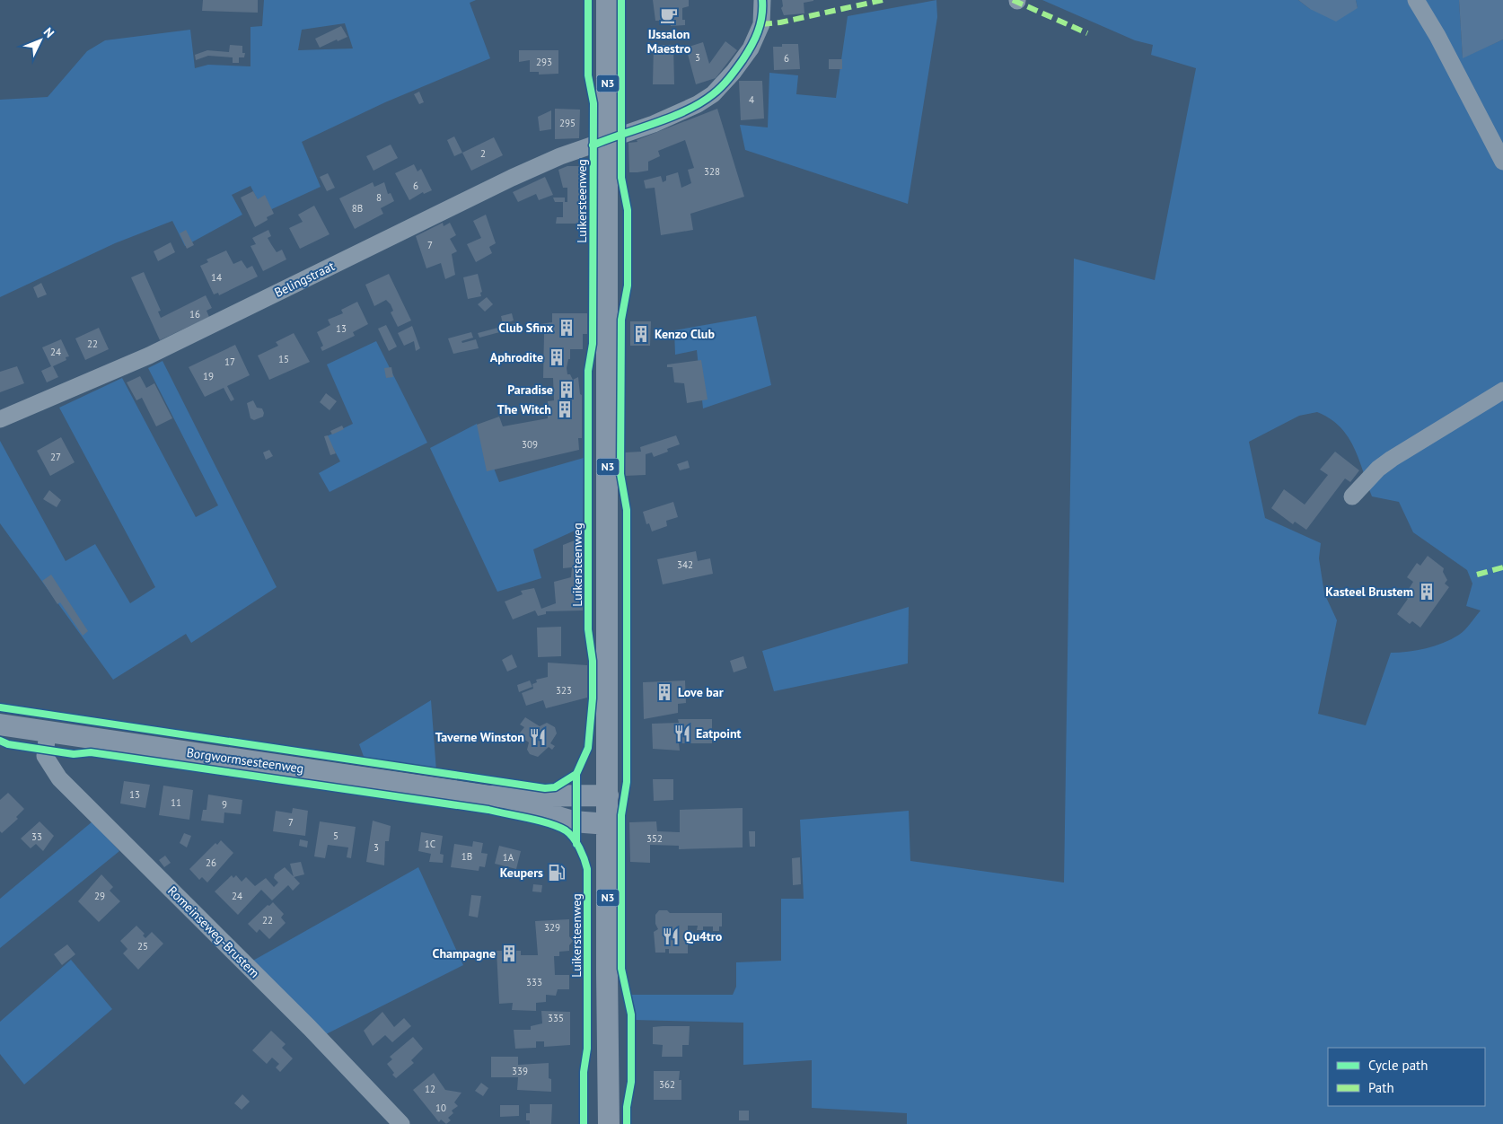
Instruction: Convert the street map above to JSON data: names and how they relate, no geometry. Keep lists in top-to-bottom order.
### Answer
{
  "streets": {
    "main road": ["N3", "Borgwormsesteenweg"],
    "street": ["Belingstraat", "Romeinseweg-Brustem"],
    "cycle path": ["Luikersteenweg"]
  },
  "crossings": [
    ["N3", "Belingstraat"],
    ["N3", "Borgwormsesteenweg"],
    ["Borgwormsesteenweg", "Romeinseweg-Brustem"]
  ],
  "places": {
    "cafe": ["IJssalon Maestro"],
    "building": [
      "Club Sfinx",
      "Kenzo Club",
      "Aphrodite",
      "Paradise",
      "The Witch",
      "Kasteel Brustem",
      "Love bar",
      "Champagne"
    ],
    "restaurant": ["Eatpoint", "Taverne Winston", "Qu4tro"],
    "fuel station": ["Keupers"]
  },
  "house_numbers": [
    "3",
    "6",
    "293",
    "4",
    "295",
    "2",
    "328",
    "6",
    "8",
    "8B",
    "7",
    "14",
    "16",
    "13",
    "22",
    "24",
    "15",
    "17",
    "19",
    "309",
    "27",
    "342",
    "323",
    "13",
    "11",
    "9",
    "7",
    "5",
    "33",
    "352",
    "1C",
    "3",
    "1B",
    "1A",
    "26",
    "29",
    "24",
    "22",
    "329",
    "25",
    "333",
    "335",
    "339",
    "362",
    "12",
    "10"
  ],
  "legend": ["Cycle path", "Path"],
  "north": "top right"
}
